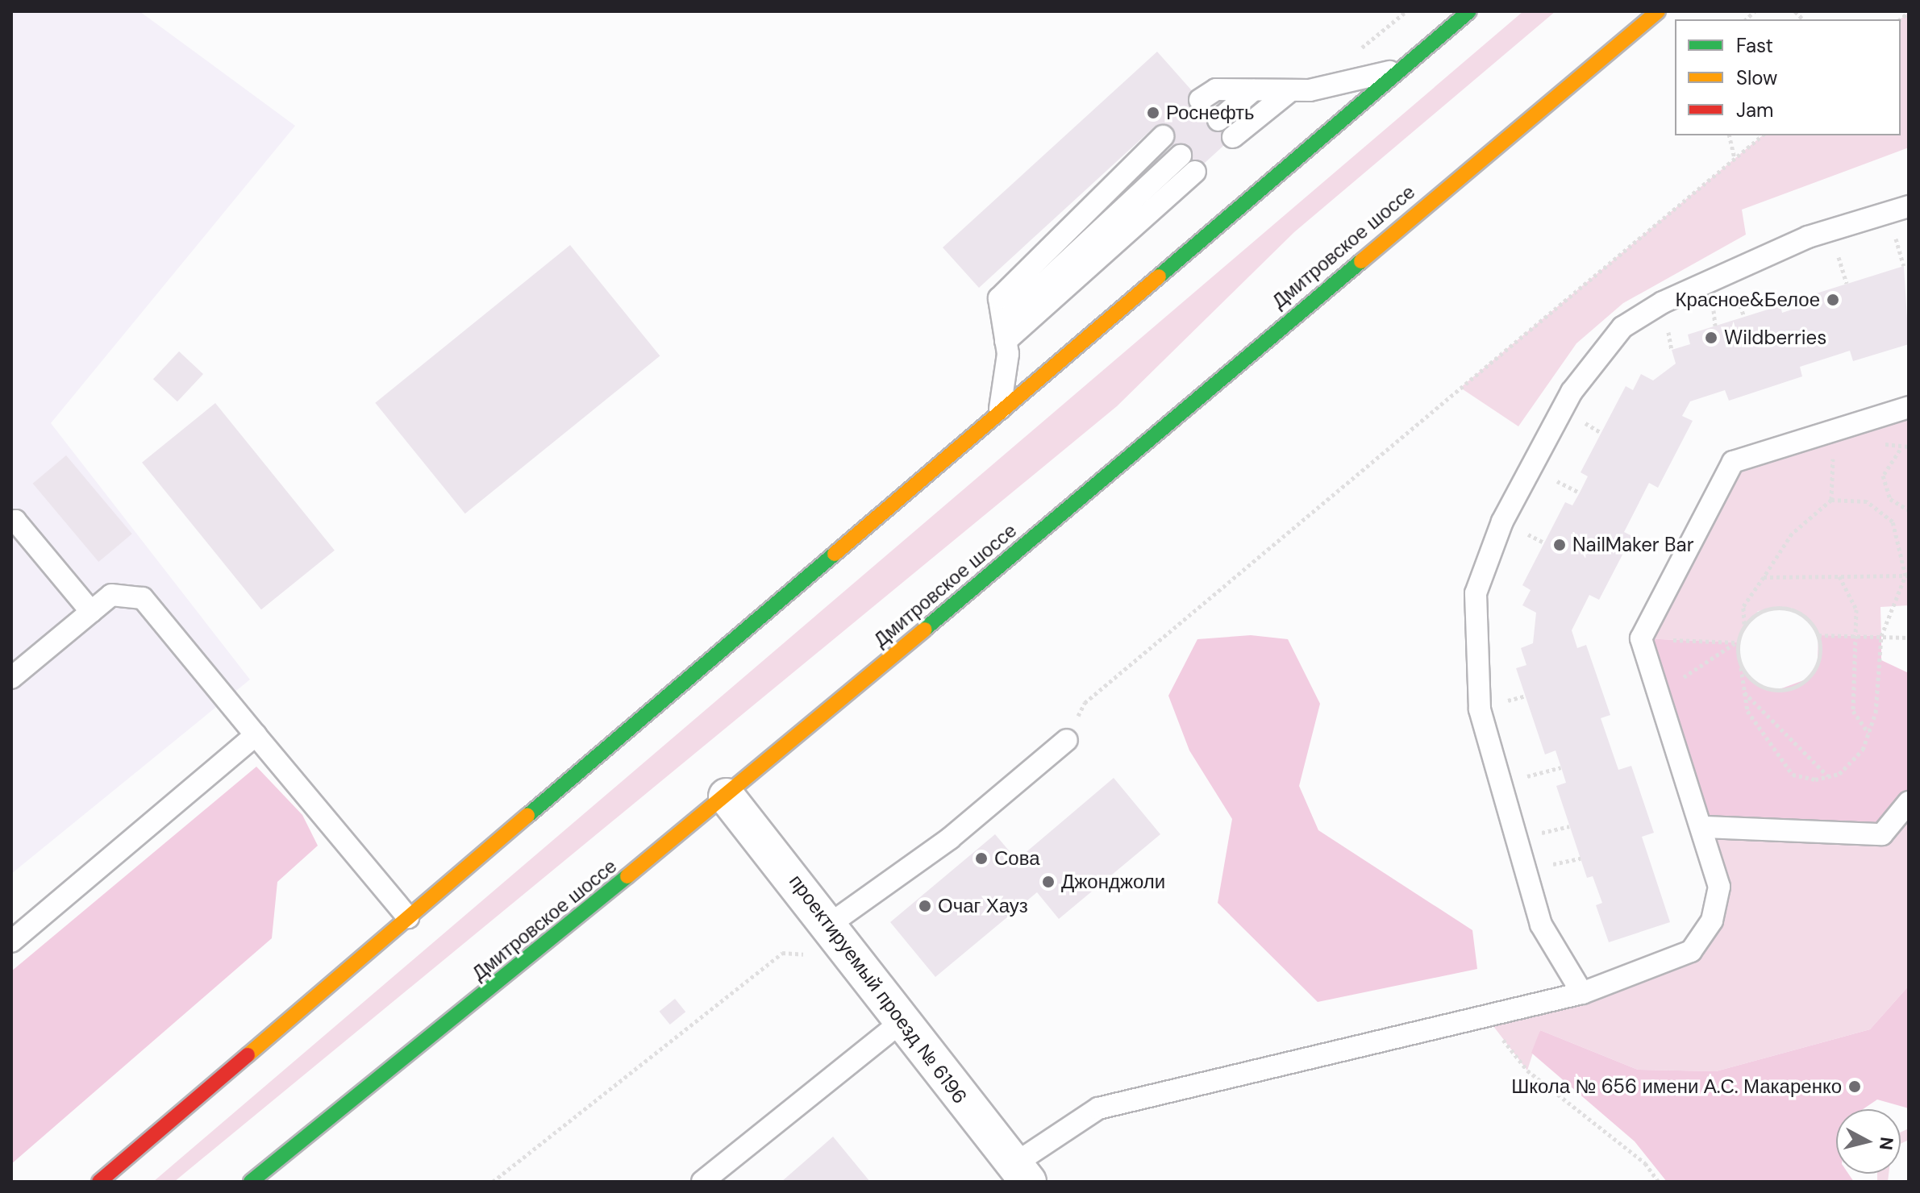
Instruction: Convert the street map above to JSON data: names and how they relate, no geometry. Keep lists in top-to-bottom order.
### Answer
{
  "streets": {
    "main road": ["Дмитровское шоссе"],
    "street": ["проектируемый проезд № 6196"]
  },
  "crossings": [
    ["Дмитровское шоссе", "проектируемый проезд № 6196"]
  ],
  "places": [
    "Роснефть",
    "Красное&Белое",
    "Wildberries",
    "NailMaker Bar",
    "Сова",
    "Джонджоли",
    "Очаг Хауз",
    "Школа № 656 имени А.С. Макаренко"
  ],
  "legend": ["Fast", "Slow", "Jam"],
  "north": "right"
}
